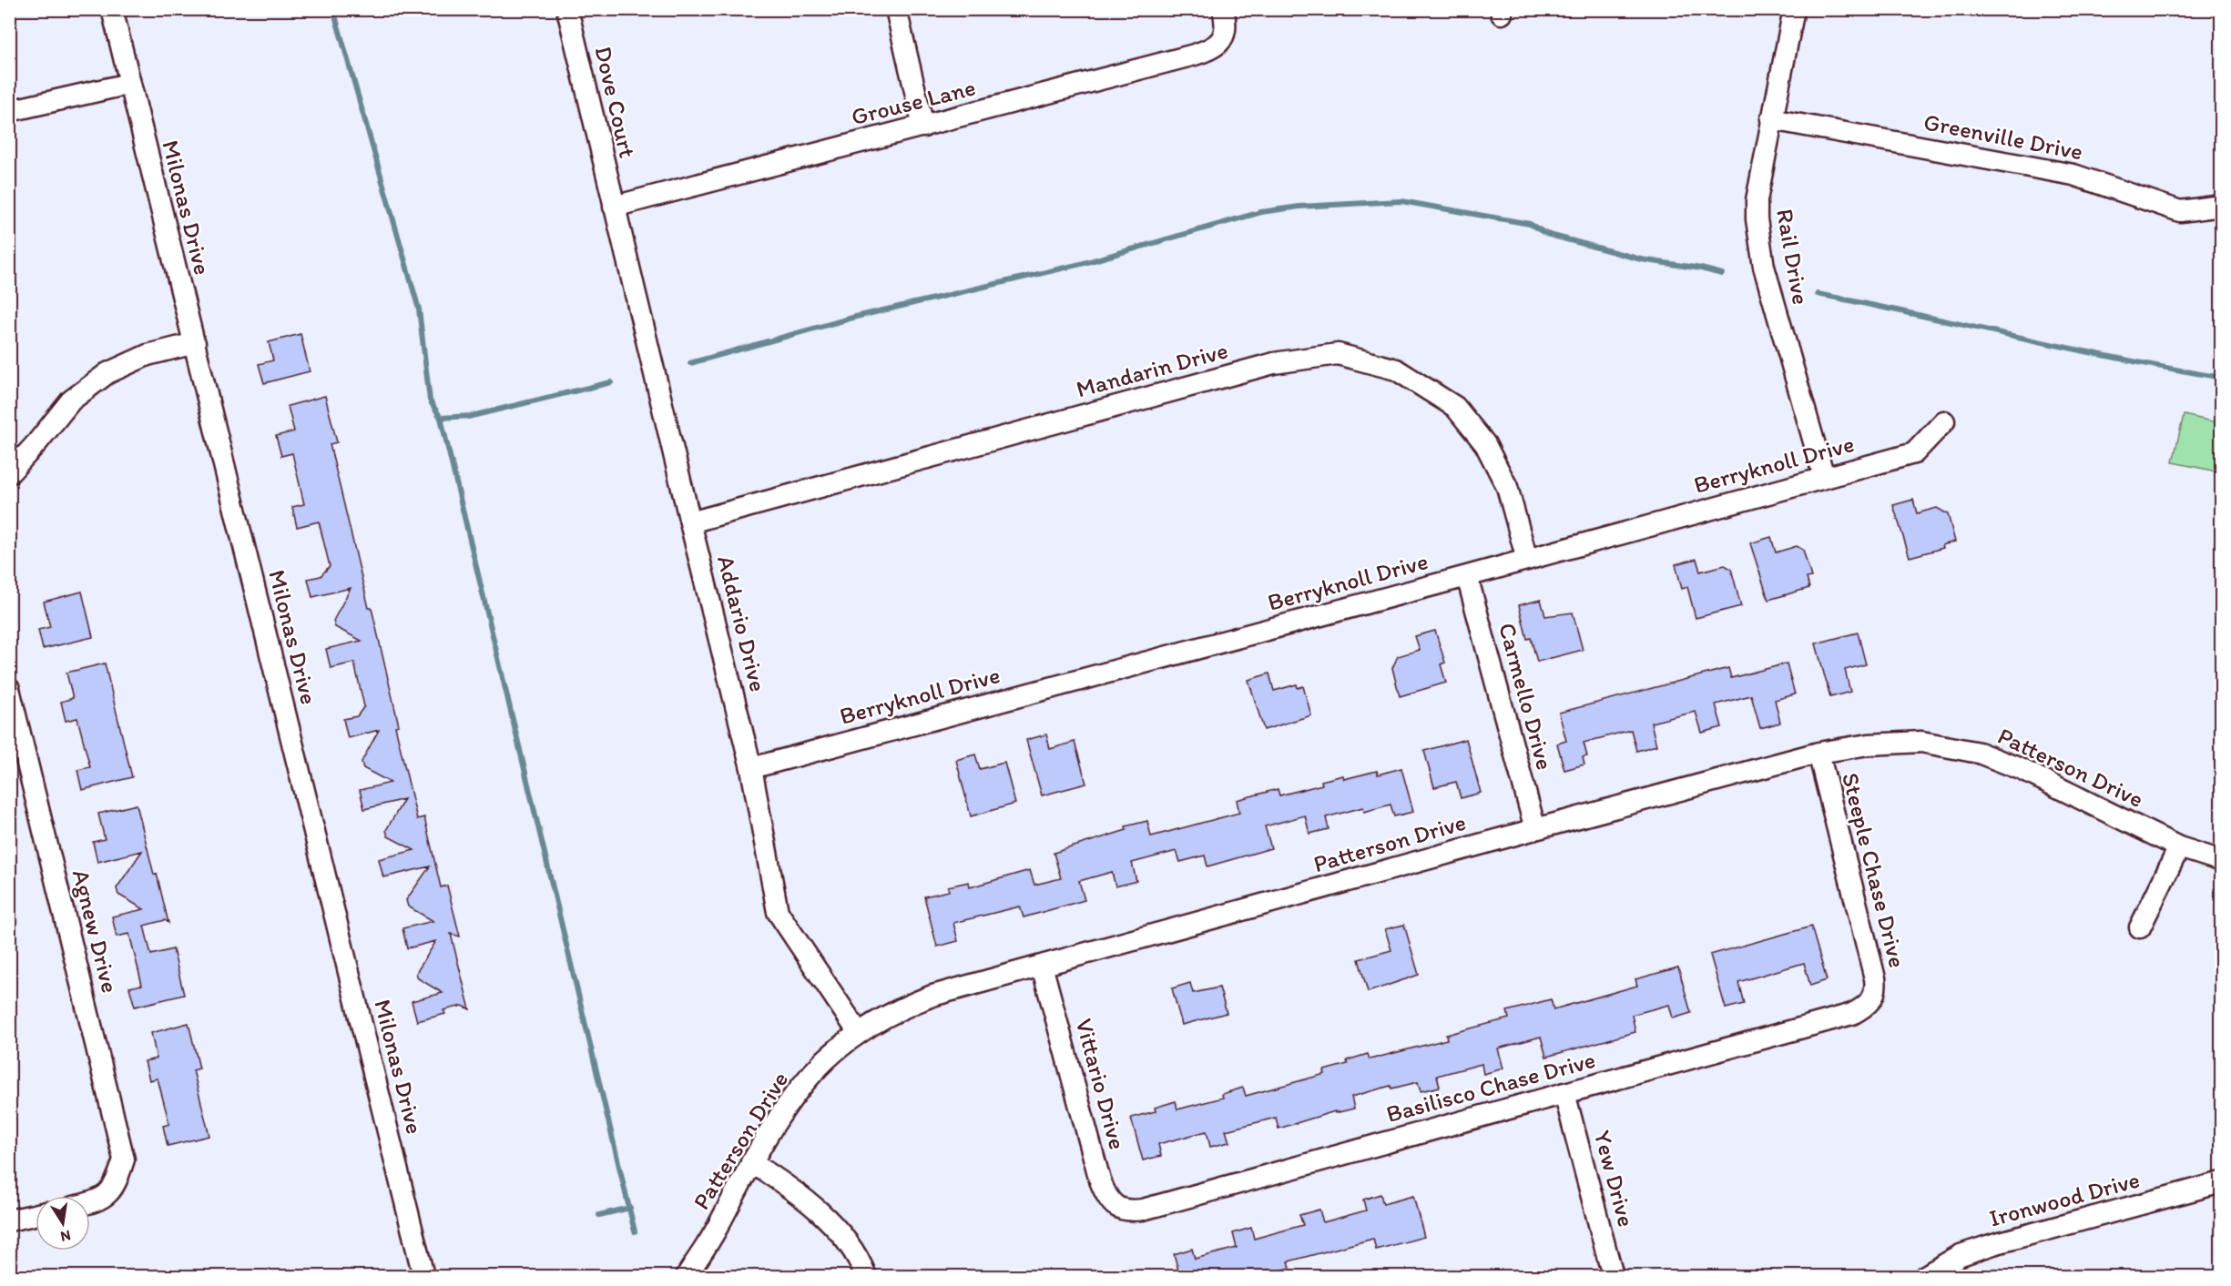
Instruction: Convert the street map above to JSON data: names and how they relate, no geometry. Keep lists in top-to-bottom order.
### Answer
{
  "streets": {
    "street": [
      "Dove Court",
      "Grouse Lane",
      "Greenville Drive",
      "Milonas Drive",
      "Rail Drive",
      "Mandarin Drive",
      "Berryknoll Drive",
      "Addario Drive",
      "Carmello Drive",
      "Patterson Drive",
      "Steeple Chase Drive",
      "Agnew Drive",
      "Vittario Drive",
      "Basilisco Chase Drive",
      "Yew Drive",
      "Ironwood Drive"
    ]
  },
  "crossings": [
    ["Dove Court", "Grouse Lane"],
    ["Dove Court", "Addario Drive"],
    ["Grouse Lane", "Addario Drive"],
    ["Greenville Drive", "Rail Drive"],
    ["Rail Drive", "Berryknoll Drive"],
    ["Mandarin Drive", "Berryknoll Drive"],
    ["Mandarin Drive", "Addario Drive"],
    ["Berryknoll Drive", "Addario Drive"],
    ["Berryknoll Drive", "Carmello Drive"],
    ["Addario Drive", "Patterson Drive"],
    ["Carmello Drive", "Patterson Drive"],
    ["Patterson Drive", "Steeple Chase Drive"],
    ["Patterson Drive", "Vittario Drive"],
    ["Steeple Chase Drive", "Basilisco Chase Drive"],
    ["Vittario Drive", "Basilisco Chase Drive"],
    ["Basilisco Chase Drive", "Yew Drive"]
  ],
  "north": "bottom"
}
